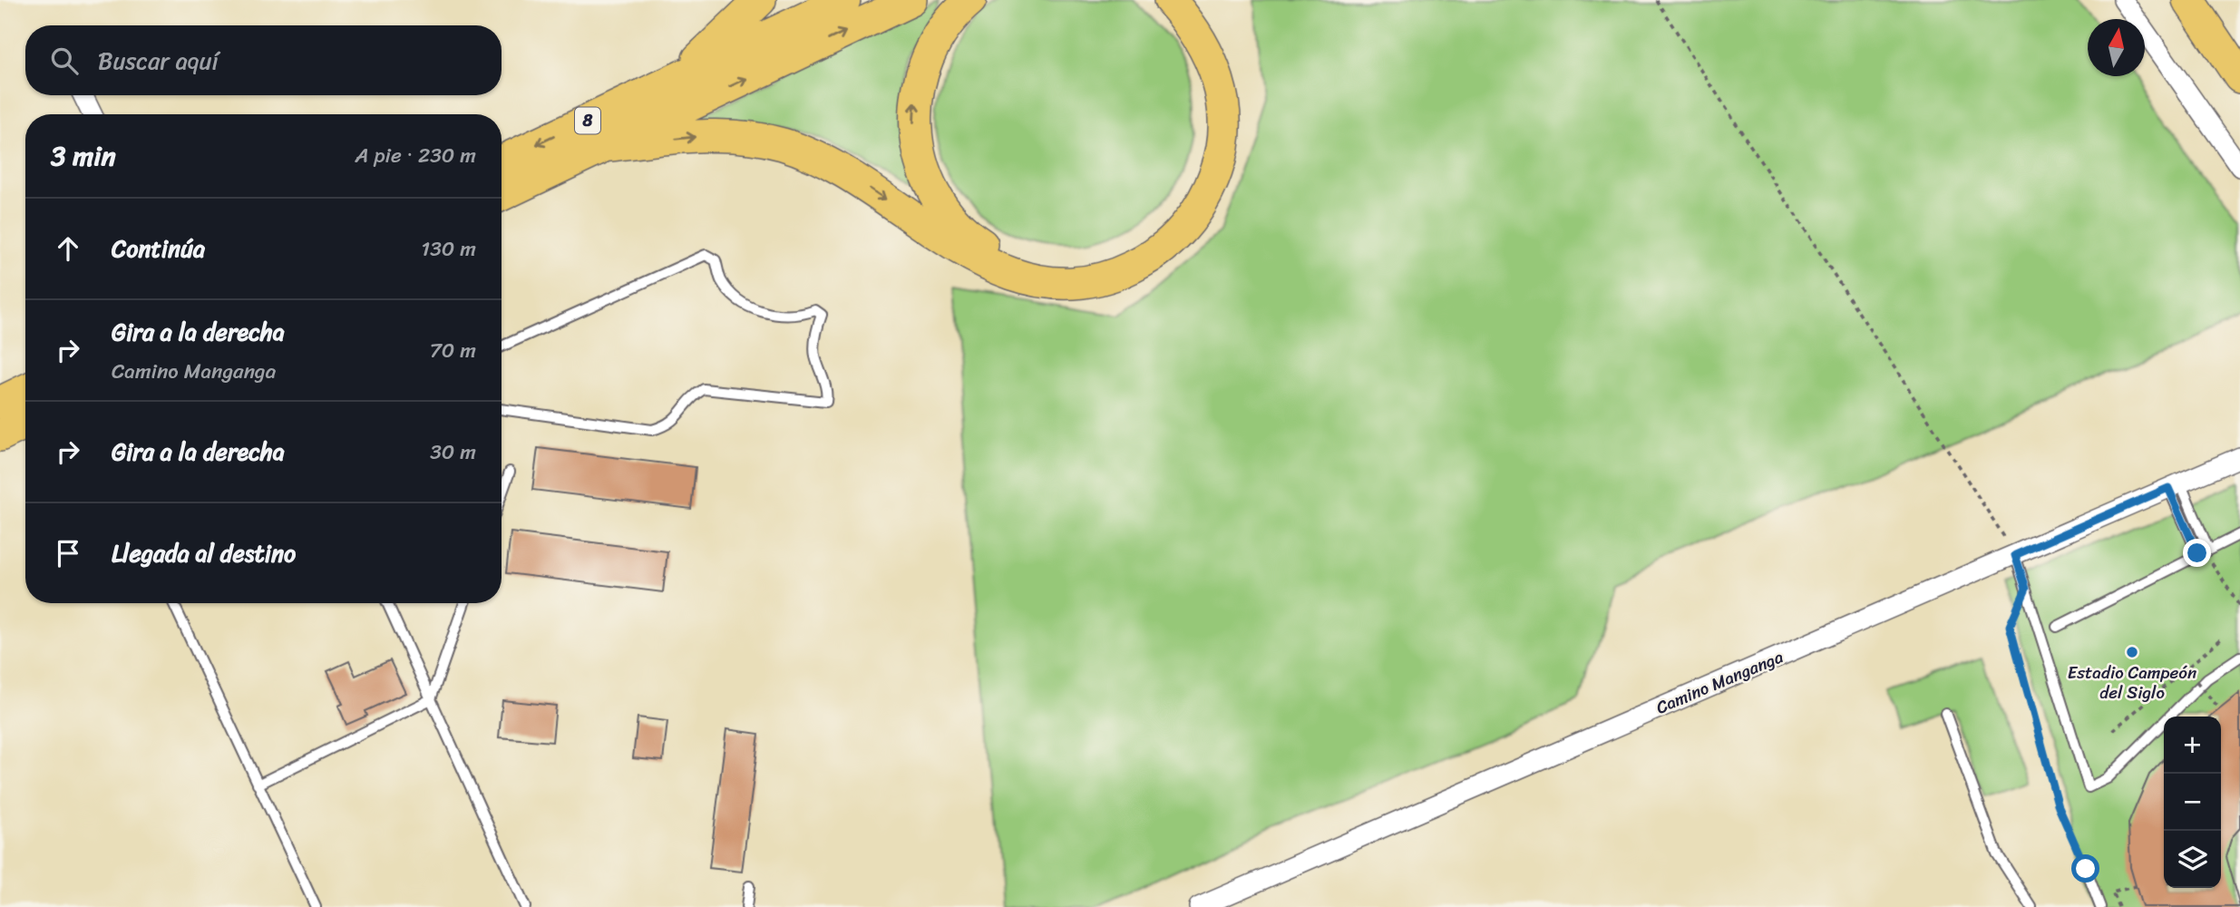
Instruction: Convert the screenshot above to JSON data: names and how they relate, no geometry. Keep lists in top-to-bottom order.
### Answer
{
  "streets": {
    "highway": ["8"],
    "street": ["Camino Manganga"]
  },
  "places": ["Estadio Campeón del Siglo"],
  "north": "top",
  "page": {
    "search": "Buscar aquí",
    "heading": ["3 min", "A pie · 230 m"],
    "list": [
      ["Continúa", "130 m"],
      ["Gira a la derecha", "Camino Manganga", "70 m"],
      ["Gira a la derecha", "30 m"],
      "Llegada al destino"
    ],
    "map_buttons": ["+", "−"]
  }
}
